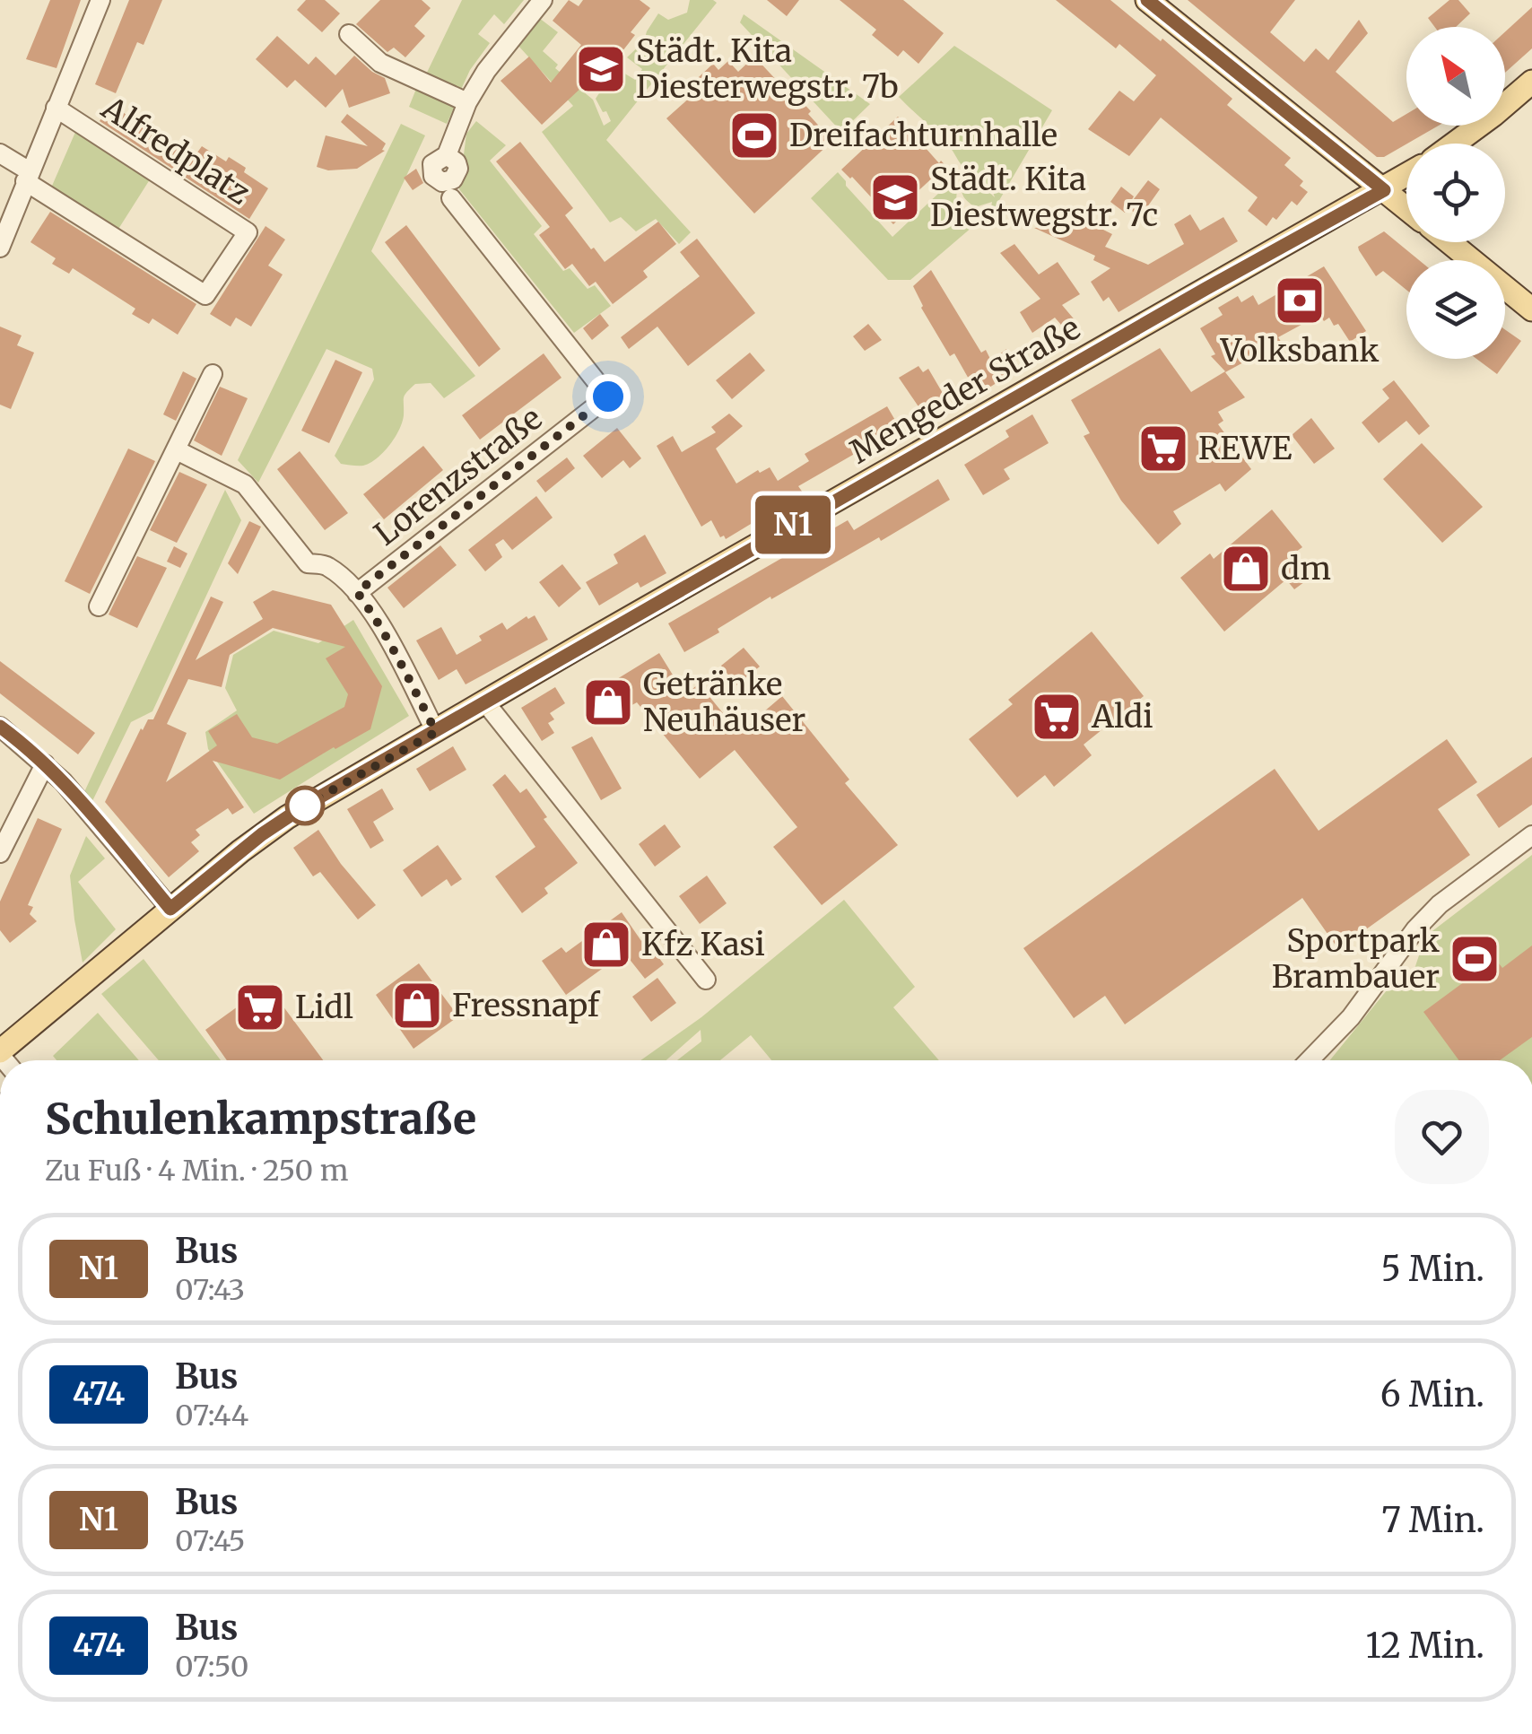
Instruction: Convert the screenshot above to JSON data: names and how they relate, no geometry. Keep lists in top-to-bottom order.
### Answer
{
  "streets": {
    "main road": ["Mengeder Straße"],
    "street": ["Alfredplatz", "Lorenzstraße"]
  },
  "places": {
    "school or university": ["Städt. Kita Diesterwegstr. 7b", "Städt. Kita Diestwegstr. 7c"],
    "sports": ["Dreifachturnhalle", "Sportpark Brambauer"],
    "bank": ["Volksbank"],
    "supermarket": ["REWE", "Aldi", "Lidl"],
    "shop": [
      "dm",
      "Getränke Neuhäuser",
      "Kfz Kasi",
      "Fressnapf"
    ]
  },
  "lines": ["bus line N1"],
  "north": "top left",
  "page": {
    "on_map": "N1",
    "heading": ["Schulenkampstraße", "Zu Fuß · 4 Min. · 250 m"],
    "list": [
      {
        "mark": "N1",
        "name": "Bus",
        "note": "07:43",
        "value": "5 Min."
      },
      {
        "mark": "474",
        "name": "Bus",
        "note": "07:44",
        "value": "6 Min."
      },
      {
        "mark": "N1",
        "name": "Bus",
        "note": "07:45",
        "value": "7 Min."
      },
      {
        "mark": "474",
        "name": "Bus",
        "note": "07:50",
        "value": "12 Min."
      }
    ]
  }
}
